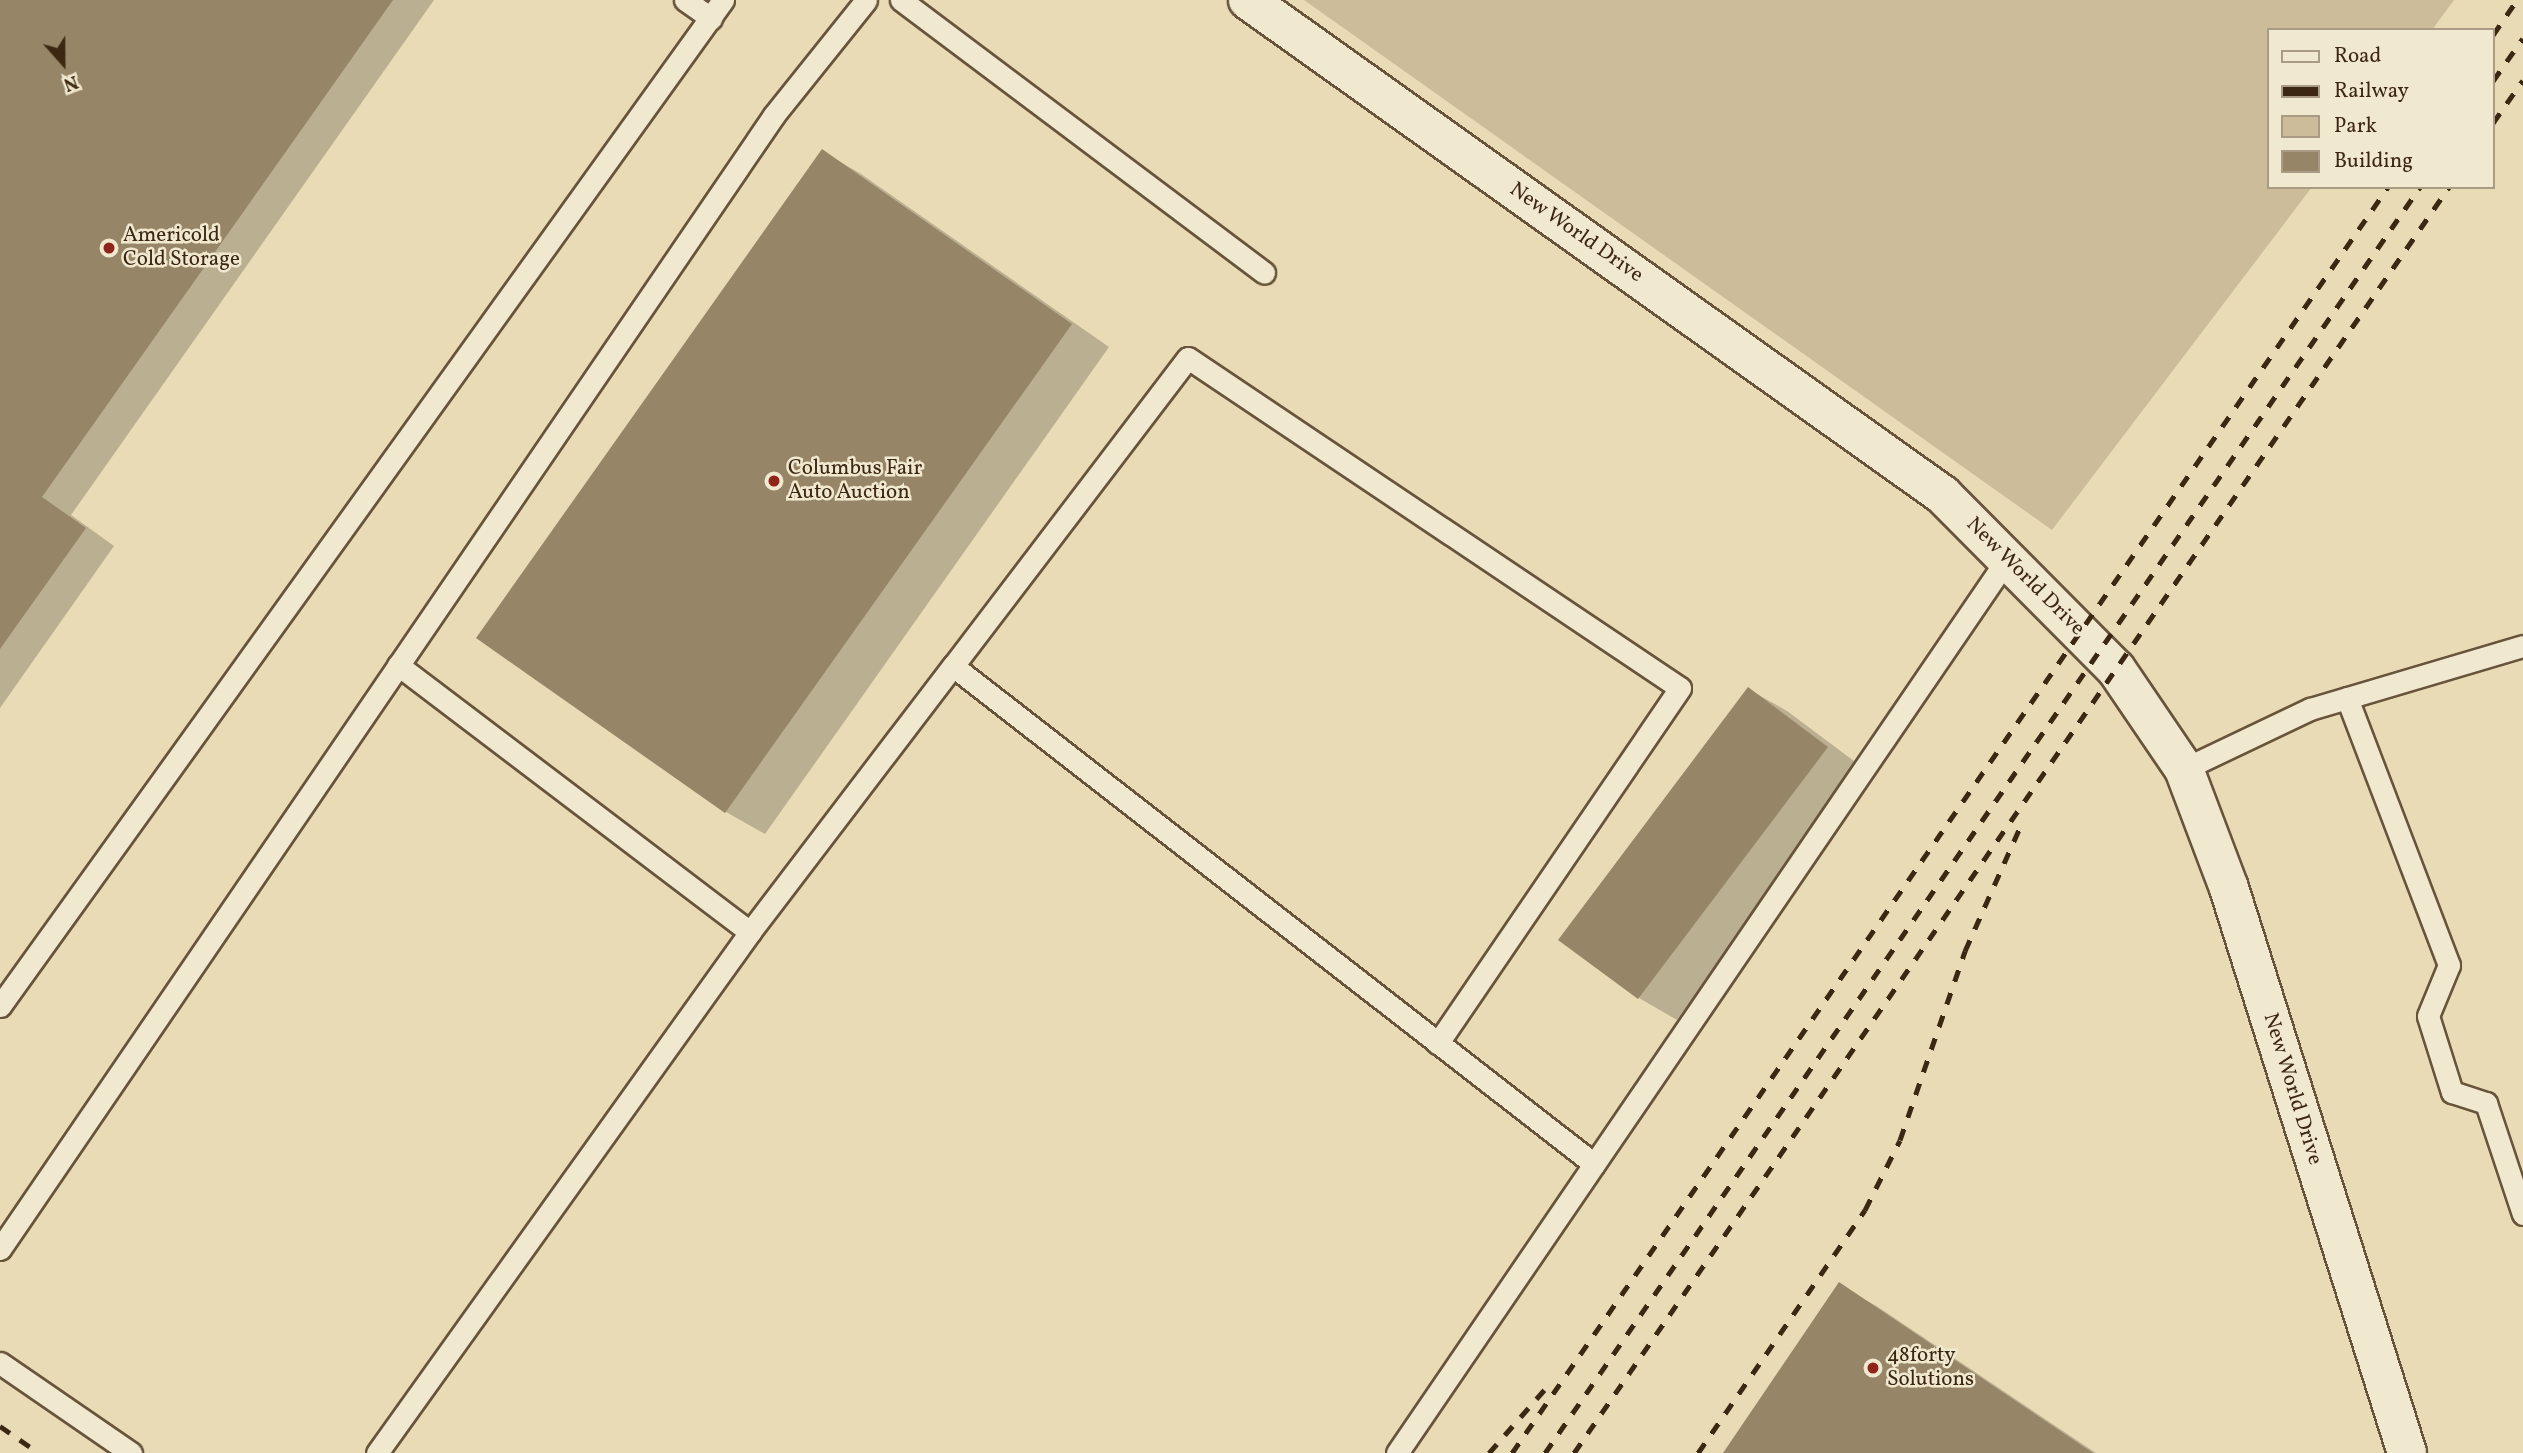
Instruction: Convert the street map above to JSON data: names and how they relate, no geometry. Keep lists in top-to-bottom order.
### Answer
{
  "streets": {
    "street": ["New World Drive"]
  },
  "places": ["Americold Cold Storage", "Columbus Fair Auto Auction", "48forty Solutions"],
  "legend": [
    "Road",
    "Railway",
    "Park",
    "Building"
  ],
  "north": "bottom"
}
